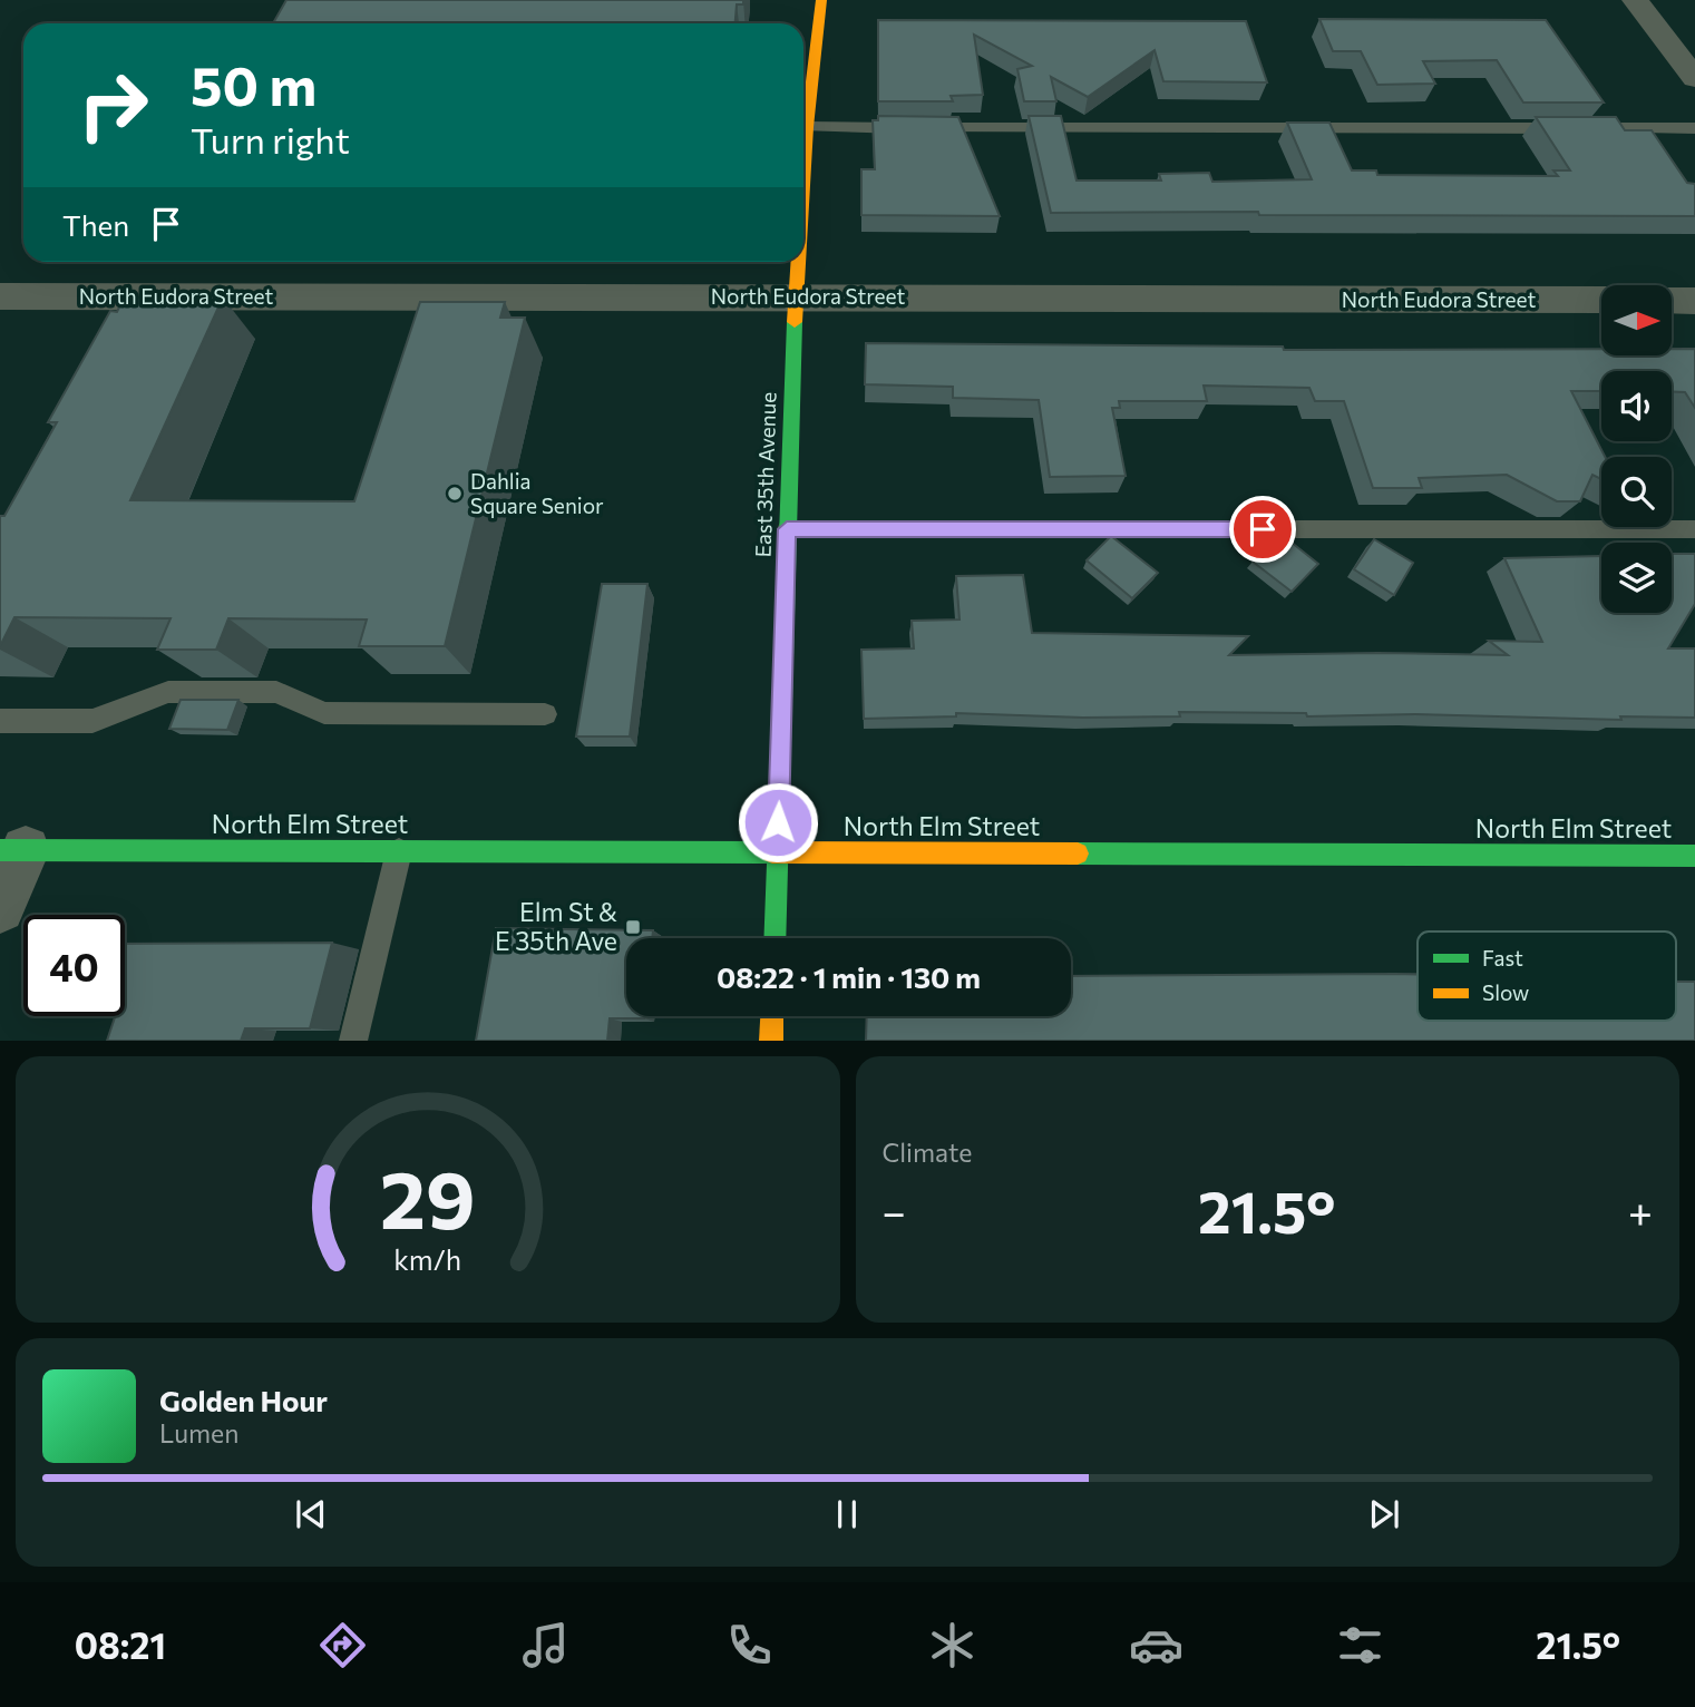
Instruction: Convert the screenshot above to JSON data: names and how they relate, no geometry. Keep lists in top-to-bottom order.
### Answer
{
  "streets": {
    "street": ["North Eudora Street", "East 35th Avenue", "North Elm Street"]
  },
  "crossings": [
    ["North Eudora Street", "East 35th Avenue"],
    ["East 35th Avenue", "North Elm Street"]
  ],
  "places": {
    "other": ["Dahlia Square Senior"],
    "transit": ["Elm St & E 35th Ave"]
  },
  "legend": ["Fast", "Slow"],
  "north": "right",
  "page": {
    "turn": ["50 m", "Turn right"],
    "then": "Then",
    "limit": "40",
    "trip": "08:22 · 1 min · 130 m",
    "tile": "Climate",
    "heat": ["−", "21.5°", "+"],
    "song": ["Golden Hour", "Lumen"],
    "tabs": ["08:21", "21.5°"],
    "gauge": ["29", "km/h"]
  }
}
